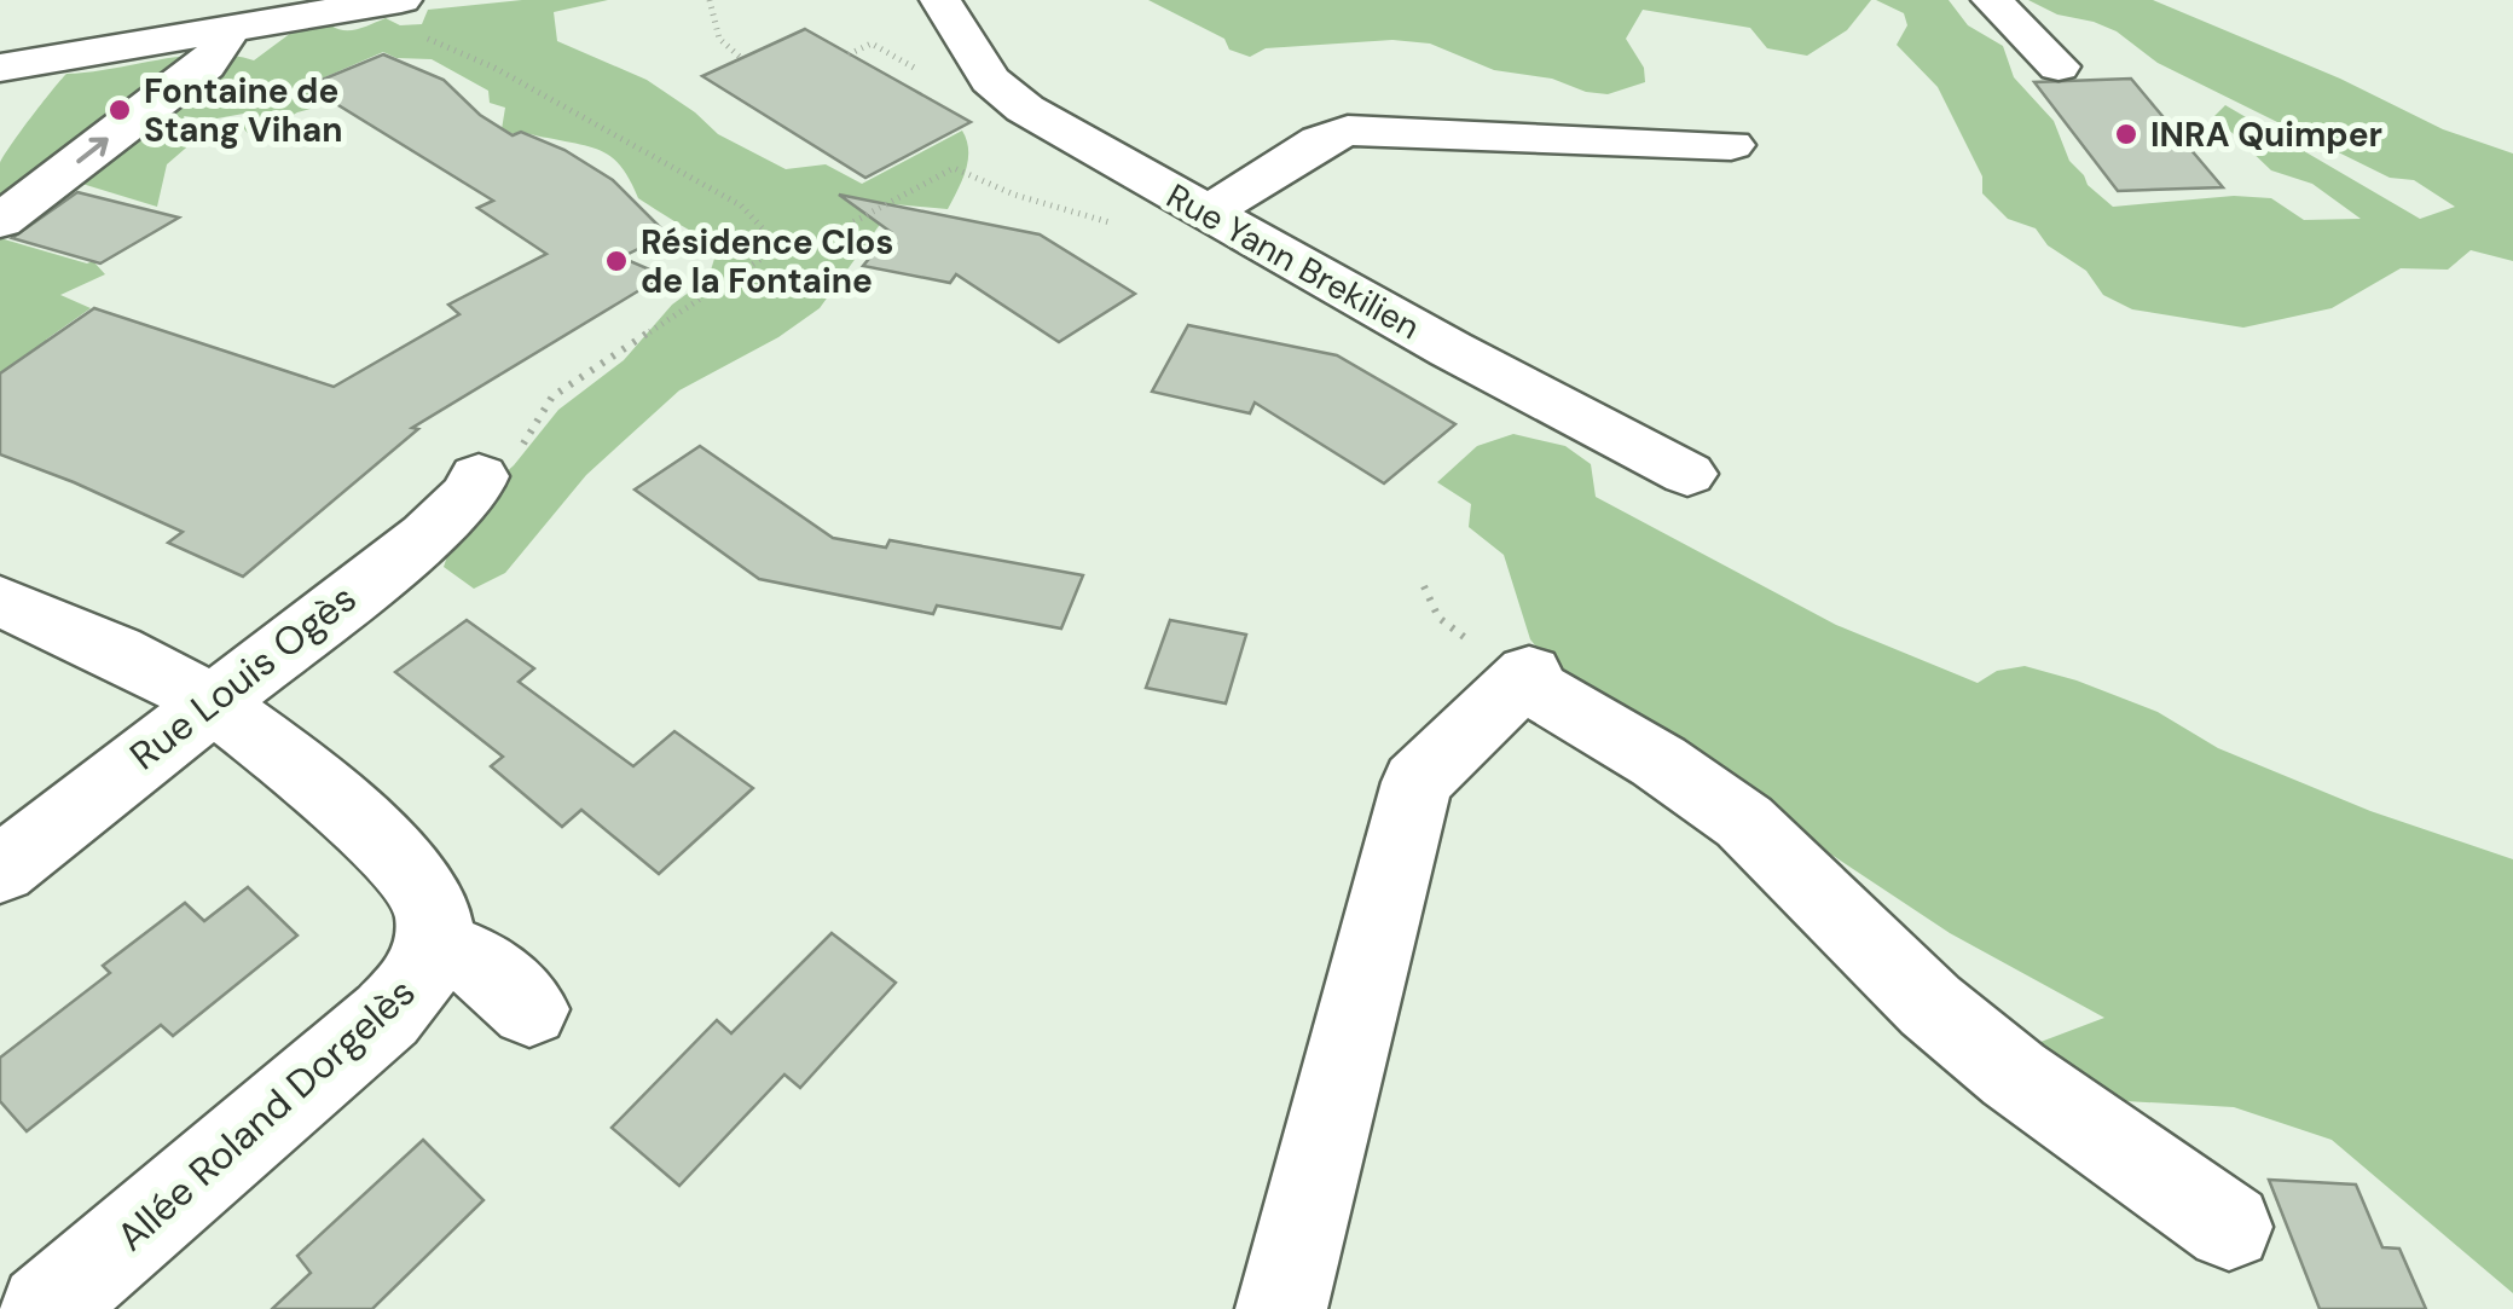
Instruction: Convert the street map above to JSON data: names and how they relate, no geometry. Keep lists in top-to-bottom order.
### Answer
{
  "streets": {
    "street": ["Rue Yann Brekilien", "Rue Louis Ogès", "Allée Roland Dorgelès"]
  },
  "crossings": [
    ["Rue Louis Ogès", "Allée Roland Dorgelès"]
  ],
  "places": ["Fontaine de Stang Vihan", "INRA Quimper", "Résidence Clos de la Fontaine"]
}
